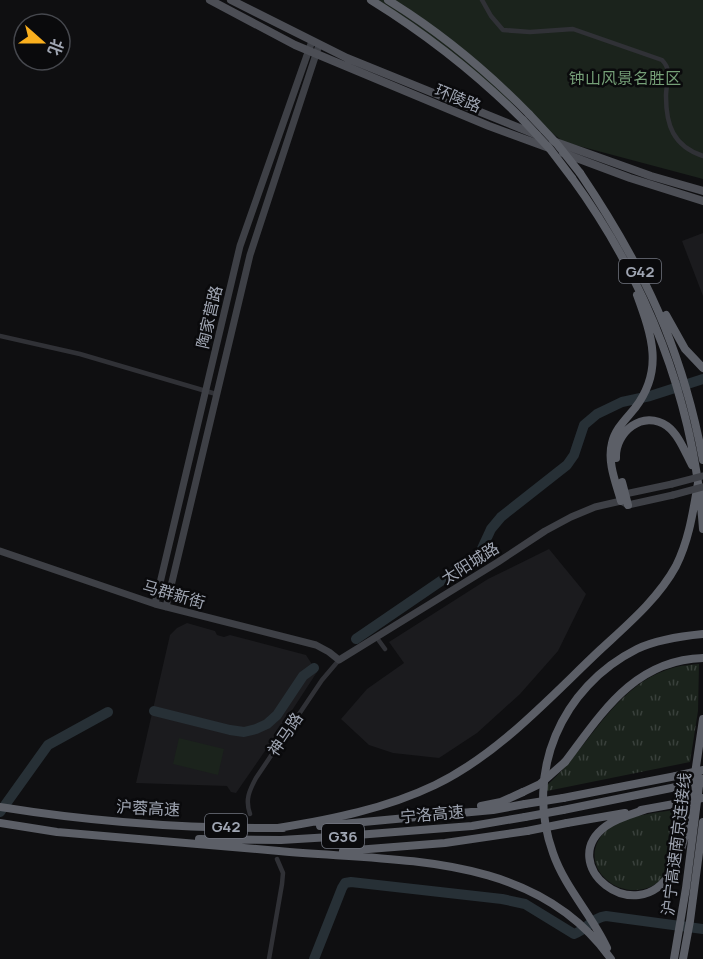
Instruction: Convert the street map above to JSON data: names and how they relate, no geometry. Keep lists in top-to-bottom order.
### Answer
{
  "streets": {
    "highway": [
      "G42",
      "沪蓉高速",
      "宁洛高速",
      "G36",
      "沪宁高速南京连接线"
    ],
    "main road": [
      "环陵路",
      "陶家营路",
      "太阳城路",
      "马群新街"
    ],
    "street": ["神马路"]
  },
  "crossings": [
    ["环陵路", "陶家营路"],
    ["G42", "太阳城路"],
    ["G42", "沪蓉高速"],
    ["G42", "宁洛高速"],
    ["陶家营路", "马群新街"],
    ["太阳城路", "马群新街"],
    ["太阳城路", "神马路"],
    ["马群新街", "神马路"],
    ["沪蓉高速", "宁洛高速"]
  ],
  "parks": ["钟山风景名胜区"],
  "north": "right"
}
